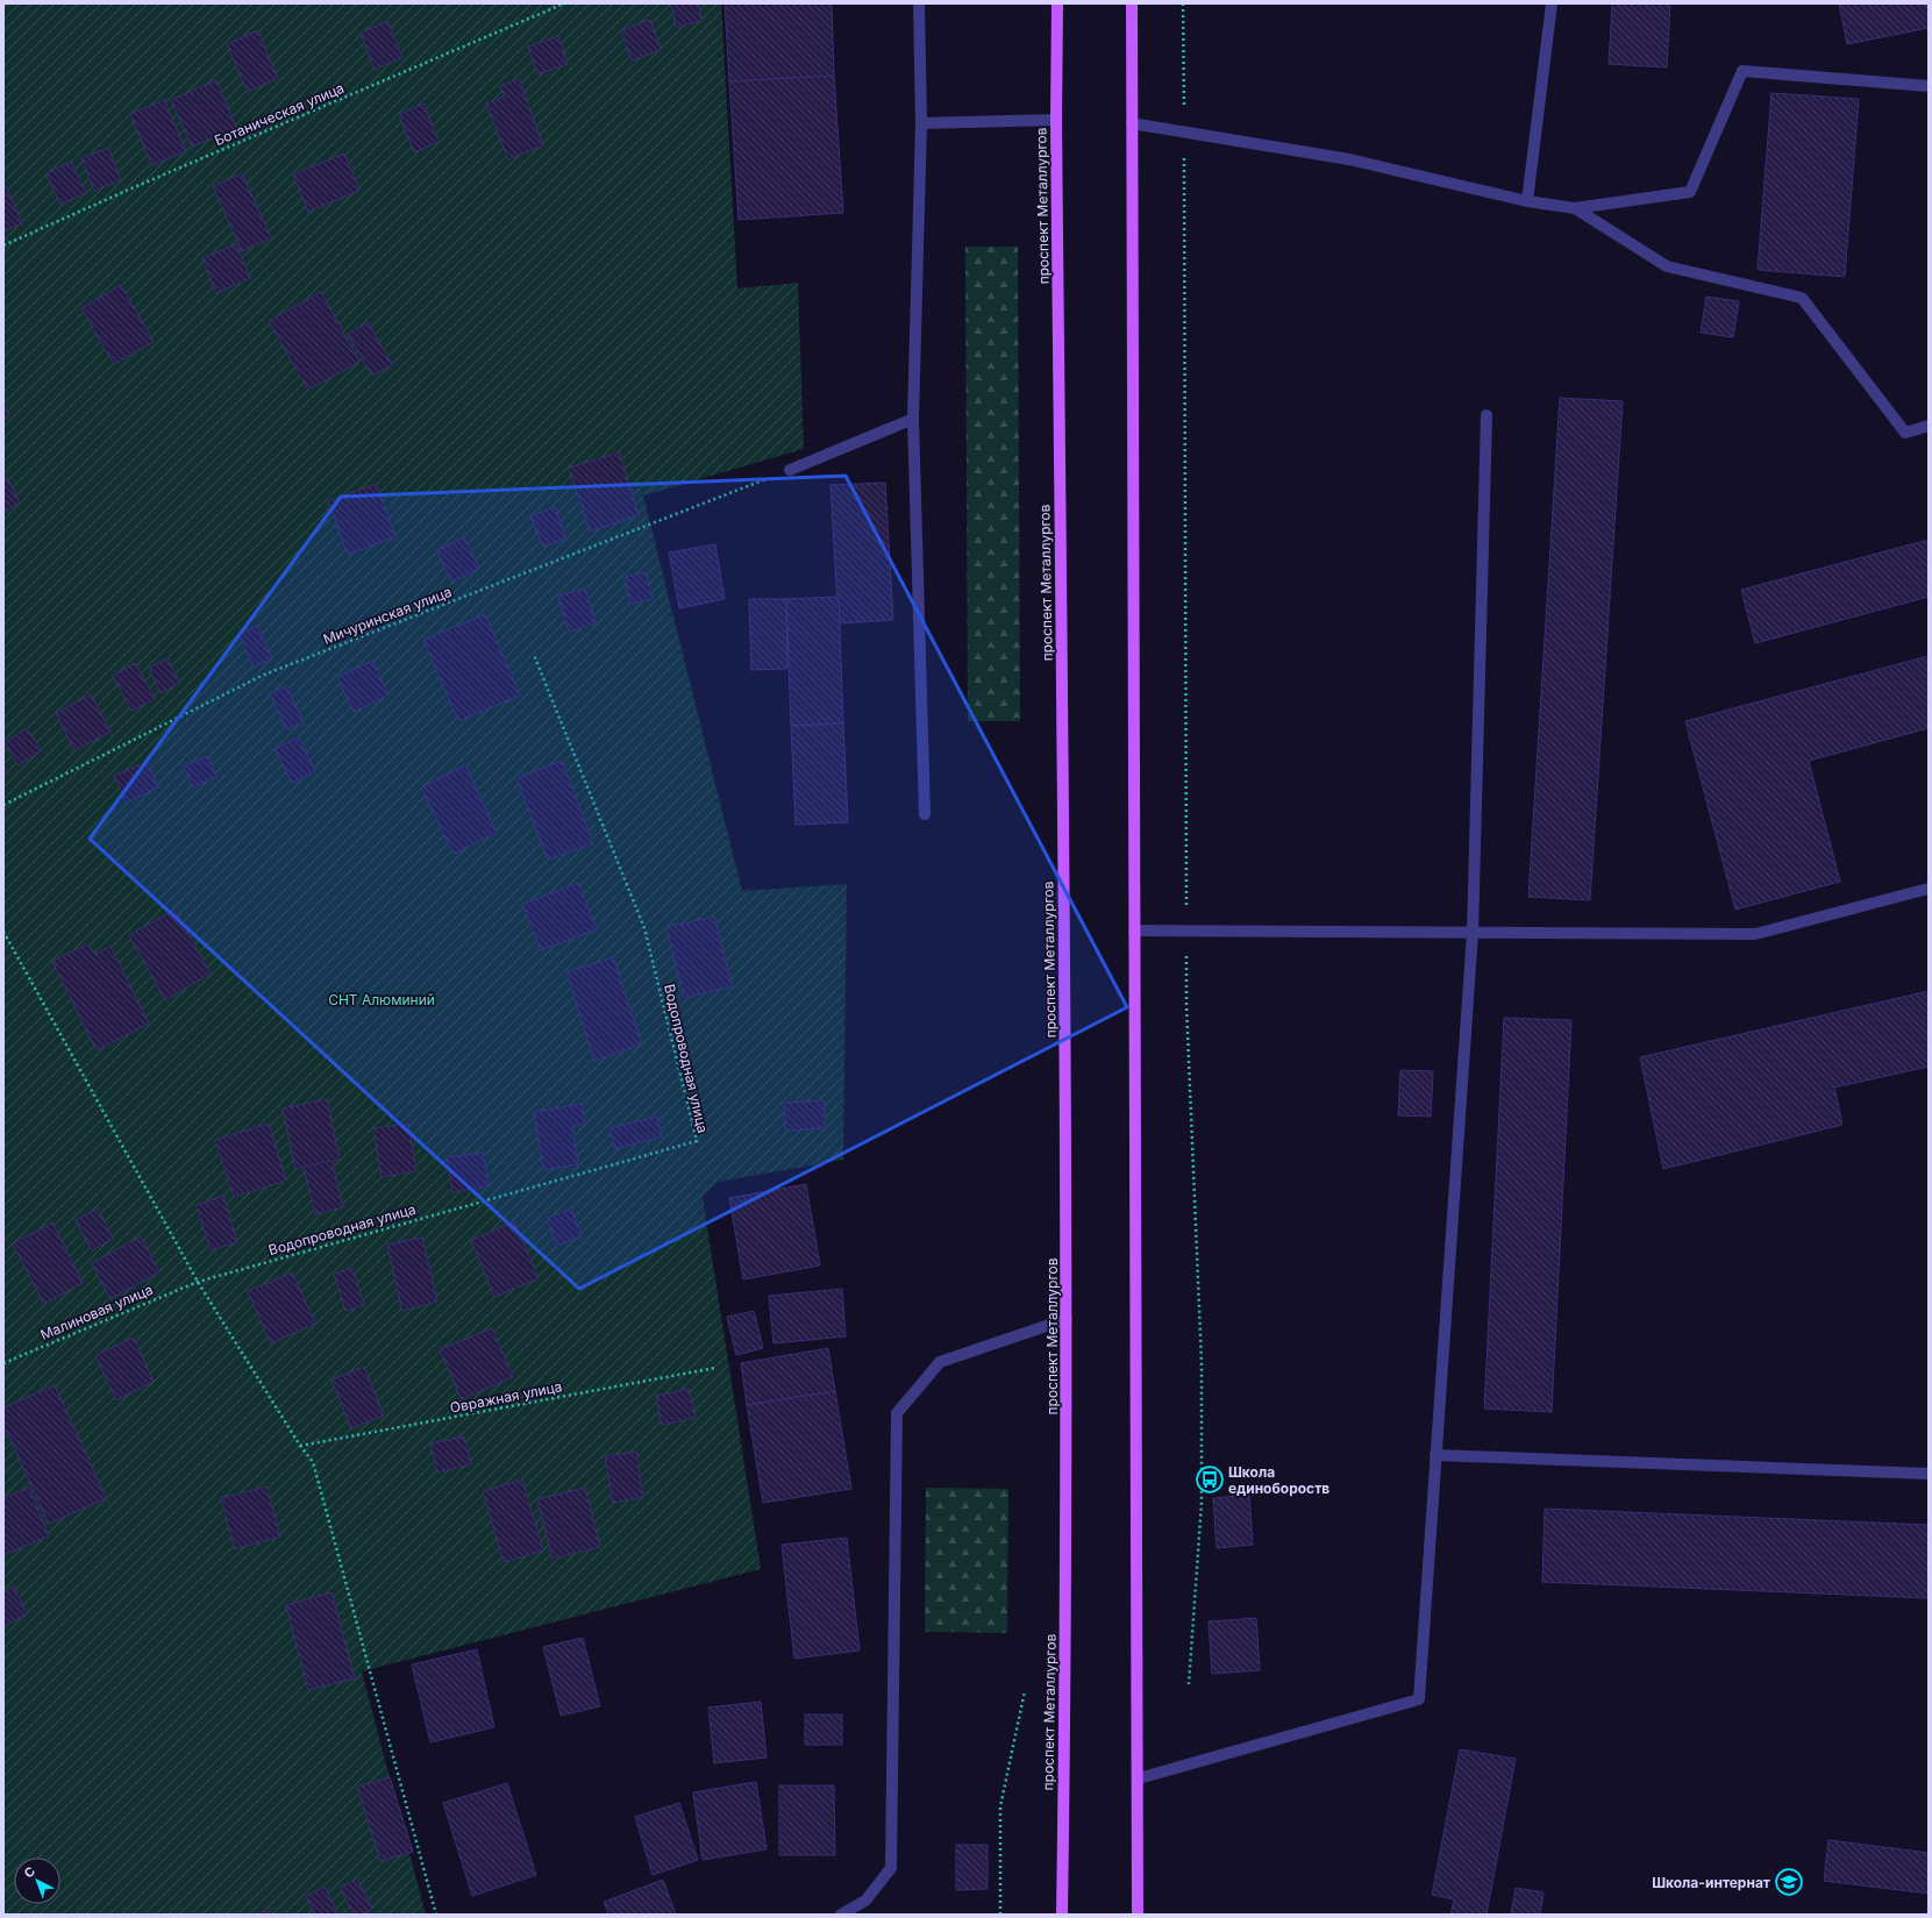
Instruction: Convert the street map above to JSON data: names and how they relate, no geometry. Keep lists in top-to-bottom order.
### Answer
{
  "streets": {
    "main road": ["проспект Металлургов"],
    "path": [
      "Ботаническая улица",
      "Мичуринская улица",
      "Водопроводная улица",
      "Малиновая улица",
      "Овражная улица"
    ]
  },
  "crossings": [
    ["Водопроводная улица", "Малиновая улица"]
  ],
  "parks": ["СНТ Алюминий"],
  "places": {
    "bus stop": ["Школа единобороств"],
    "school or university": ["Школа-интернат"]
  },
  "north": "top left"
}
